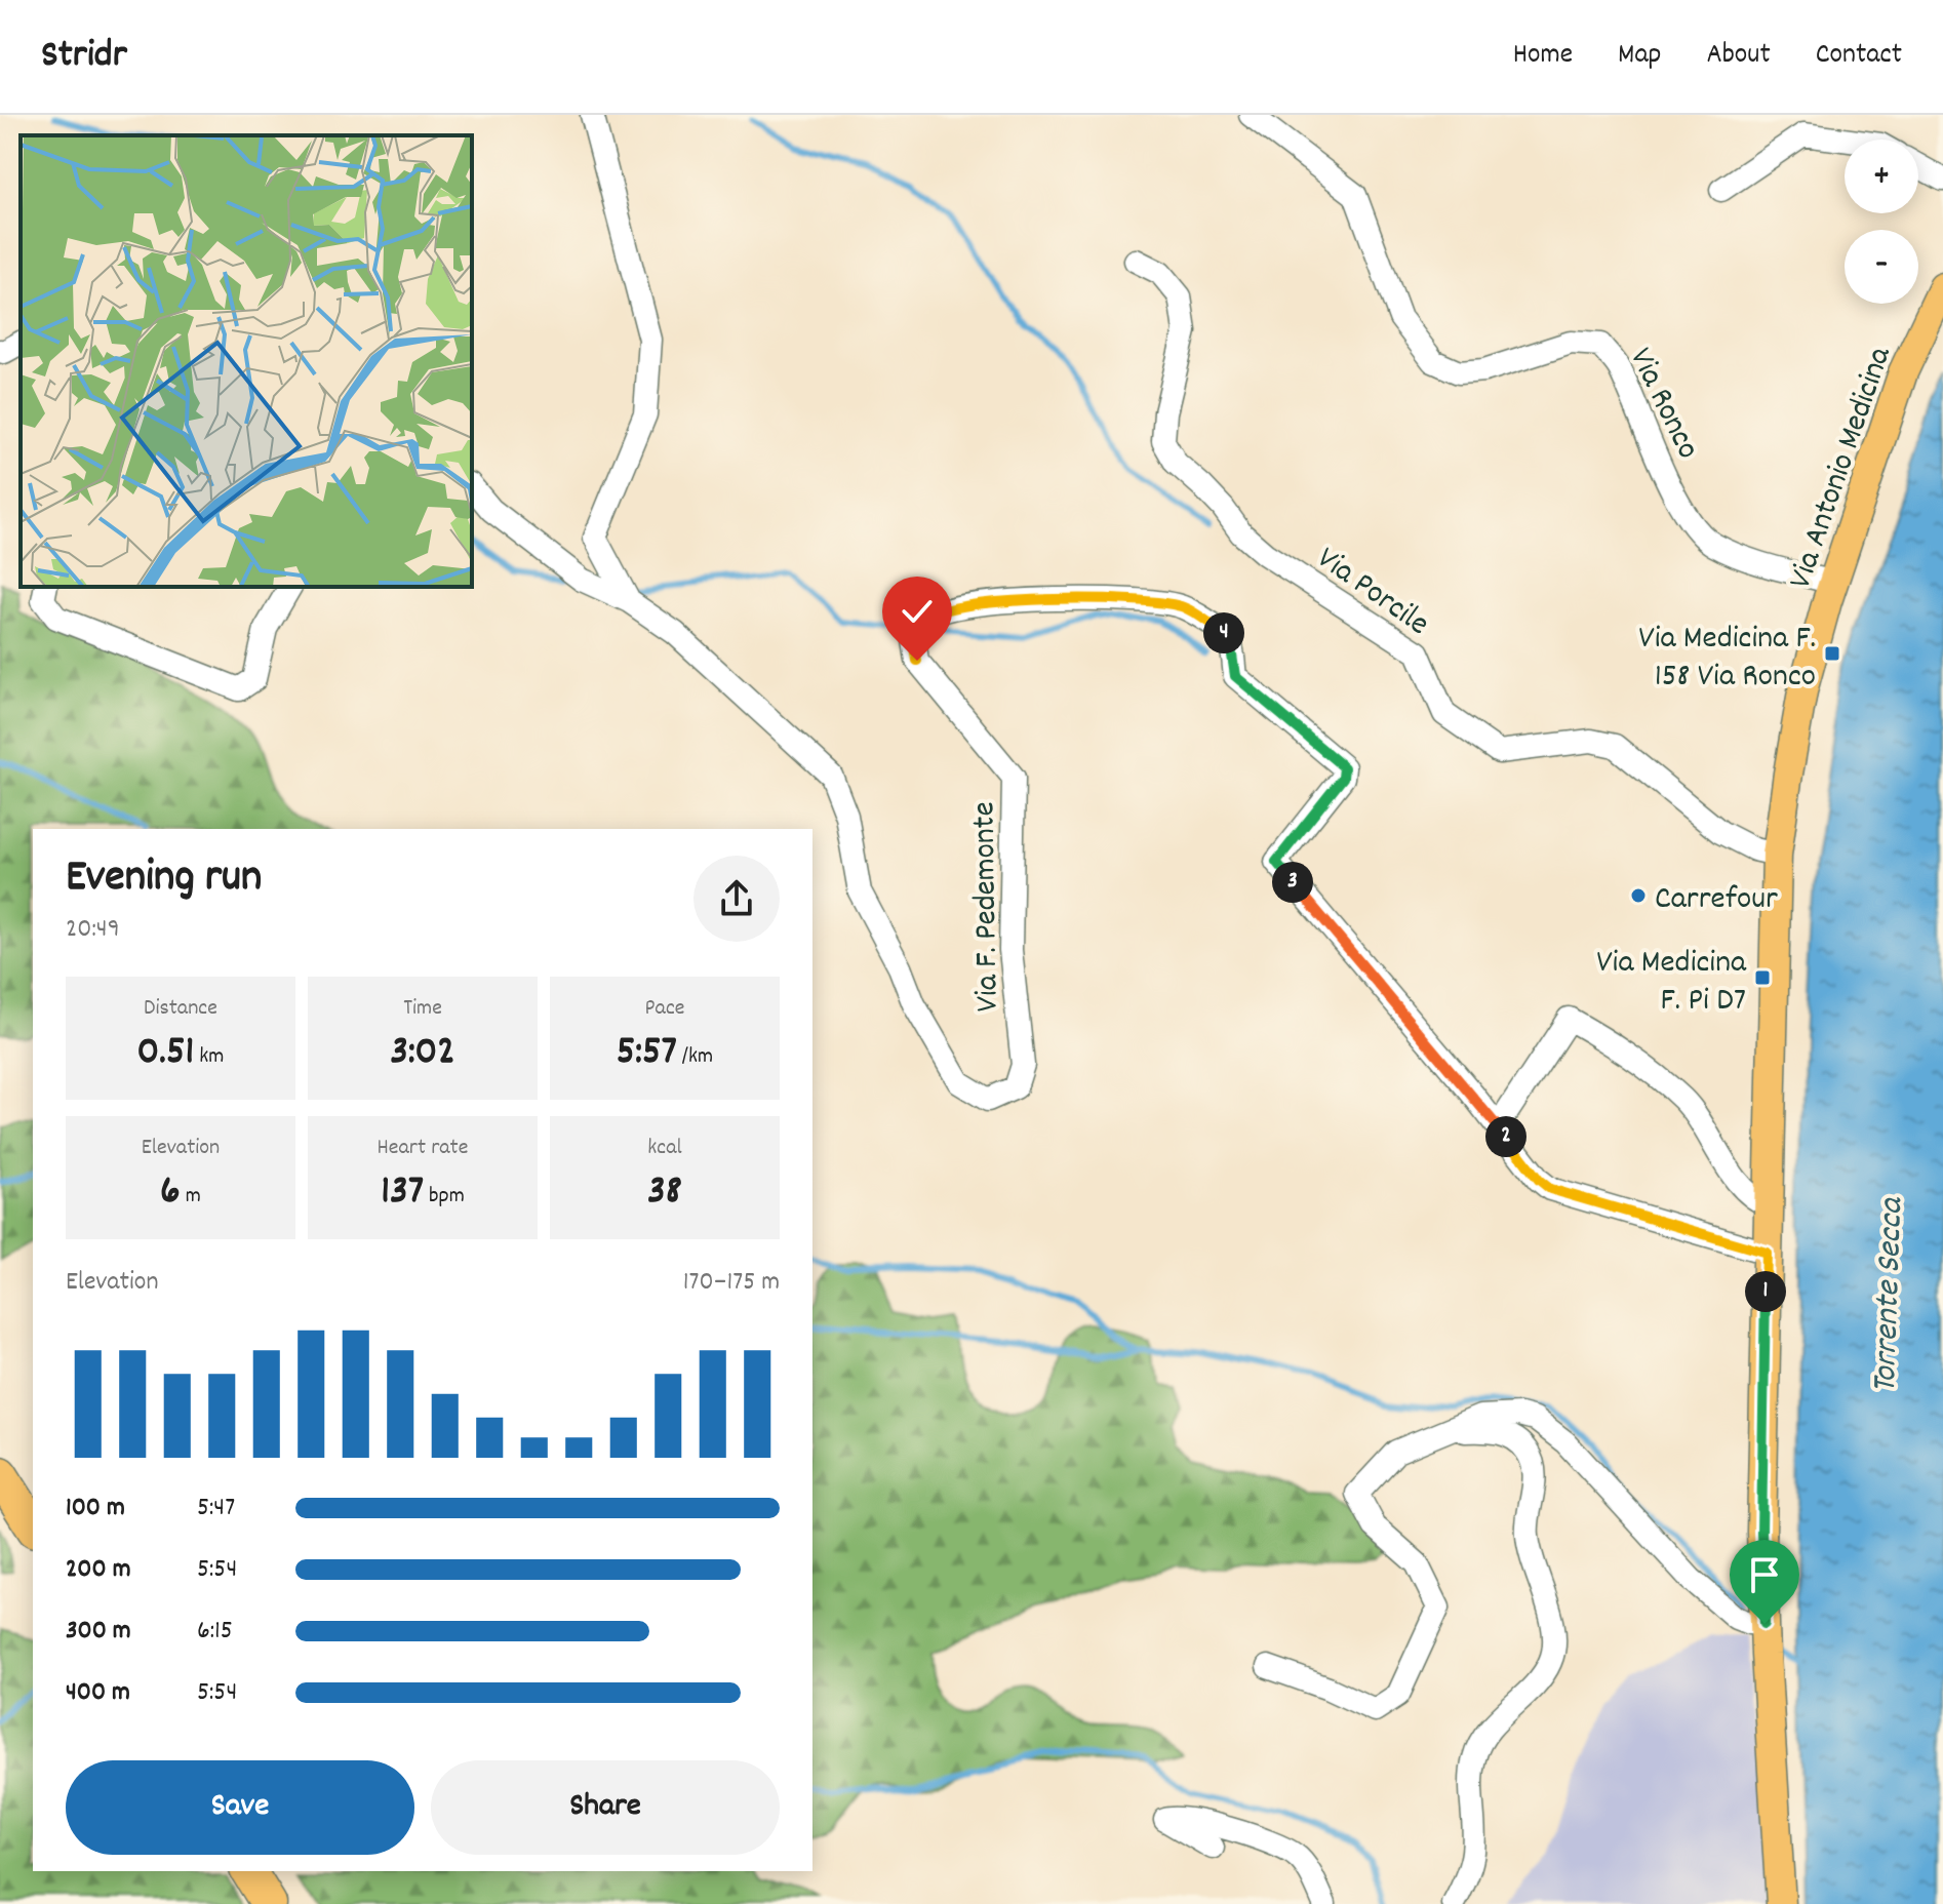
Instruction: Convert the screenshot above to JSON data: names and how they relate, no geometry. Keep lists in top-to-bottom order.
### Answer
{
  "streets": {
    "main road": ["Via Antonio Medicina"],
    "street": ["Via Ronco", "Via Porcile", "Via F. Pedemonte"]
  },
  "crossings": [
    ["Via Ronco", "Via Antonio Medicina"],
    ["Via Antonio Medicina", "Via Porcile"],
    ["Via Antonio Medicina", "Via F. Pedemonte"]
  ],
  "water": ["Torrente Secca"],
  "places": {
    "transit": ["Via Medicina F. 158 Via Ronco", "Via Medicina F. Pi D7"],
    "other": ["Carrefour"]
  },
  "page": {
    "header": "Stridr",
    "nav": [
      "Home",
      "Map",
      "About",
      "Contact"
    ],
    "map_buttons": ["+", "−"],
    "pins": [
      "4",
      "3",
      "2",
      "1"
    ],
    "heading": ["Evening run", "20:49"],
    "stats": [
      ["Distance", "0.51 km"],
      ["Time", "3:02"],
      ["Pace", "5:57 /km"],
      ["Elevation", "6 m"],
      ["Heart rate", "137 bpm"],
      ["kcal", "38"]
    ],
    "chart": ["Elevation", "170–175 m"],
    "list": [
      {
        "name": "100 m",
        "note": "5:47"
      },
      {
        "name": "200 m",
        "note": "5:54"
      },
      {
        "name": "300 m",
        "note": "6:15"
      },
      {
        "name": "400 m",
        "note": "5:54"
      }
    ],
    "buttons": ["Save", "Share"]
  }
}
